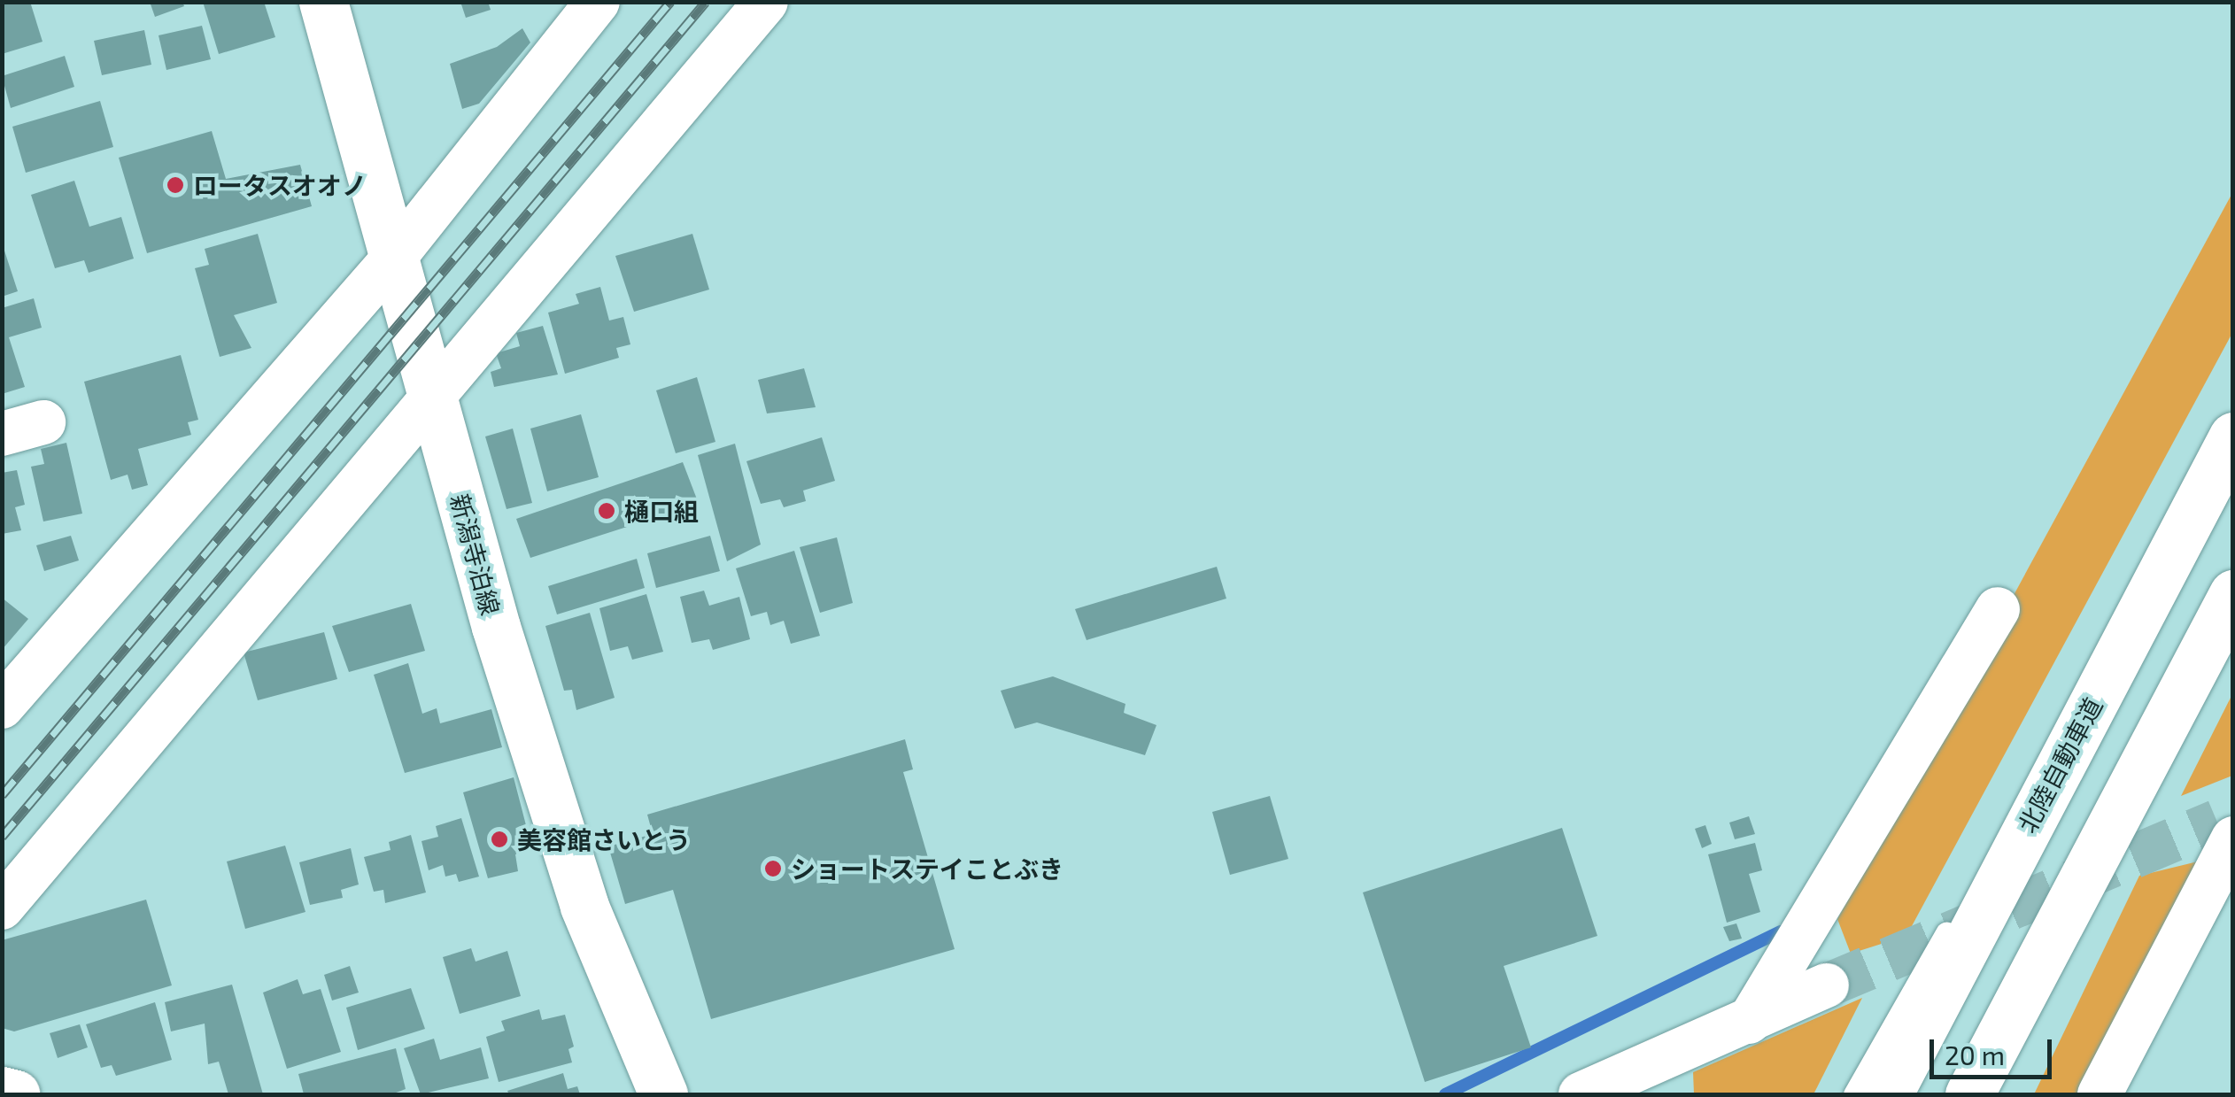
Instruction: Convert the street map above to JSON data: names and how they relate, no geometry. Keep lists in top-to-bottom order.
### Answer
{
  "streets": {
    "main road": ["新潟寺泊線", "北陸自動車道"]
  },
  "places": [
    "ロータスオオノ",
    "樋口組",
    "美容館さいとう",
    "ショートステイことぶき"
  ],
  "scale_bar": "20 m"
}
